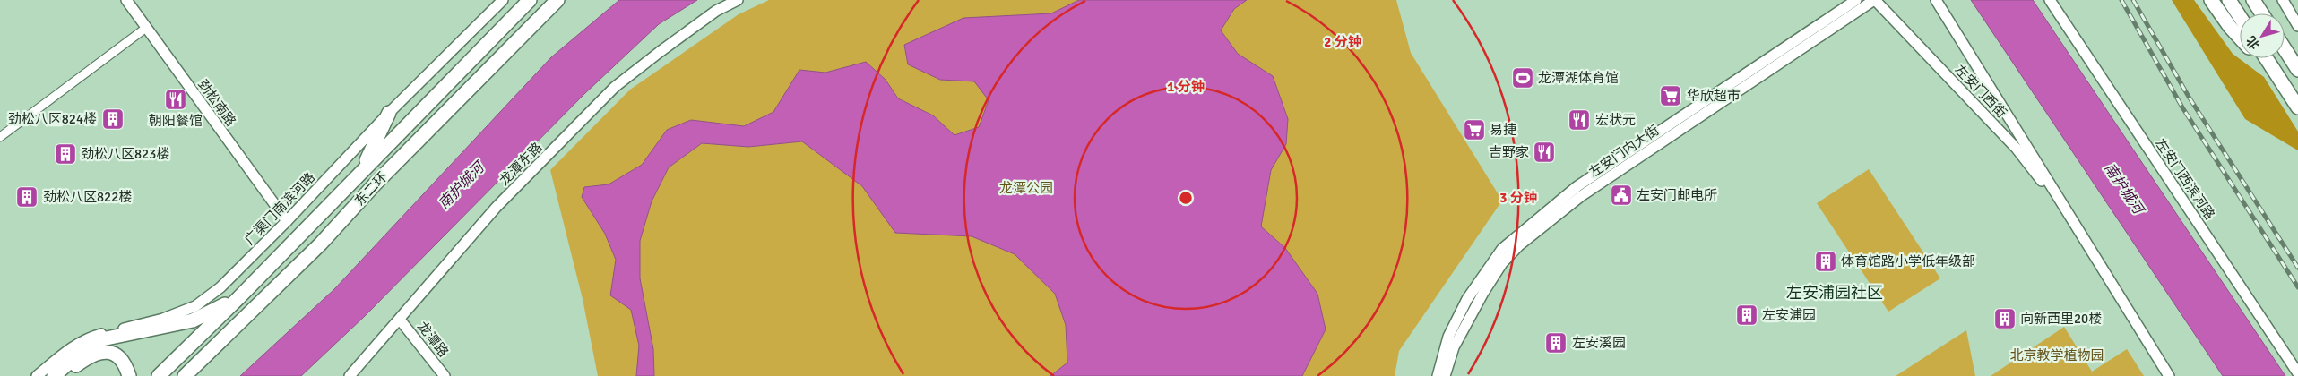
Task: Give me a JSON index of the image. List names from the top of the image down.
{
  "streets": {
    "highway": ["东二环"],
    "street": [
      "左安门西街",
      "劲松南路",
      "左安门内大街",
      "龙潭东路",
      "左安门西滨河路",
      "广渠门南滨河路",
      "龙潭路"
    ]
  },
  "crossings": [
    ["左安门西街", "左安门内大街"],
    ["劲松南路", "广渠门南滨河路"],
    ["龙潭东路", "龙潭路"]
  ],
  "districts": ["左安浦园社区"],
  "water": ["南护城河"],
  "parks": ["龙潭公园", "北京教学植物园"],
  "places": {
    "sports": ["龙潭湖体育馆"],
    "supermarket": ["华欣超市", "易捷"],
    "restaurant": ["朝阳餐馆", "宏状元", "吉野家"],
    "building": [
      "劲松八区824楼",
      "劲松八区823楼",
      "劲松八区822楼",
      "体育馆路小学低年级部",
      "左安浦园",
      "向新西里20楼",
      "左安溪园"
    ],
    "public building": ["左安门邮电所"]
  },
  "north": "bottom left",
  "rings": ["2 分钟", "1 分钟", "3 分钟"]
}
